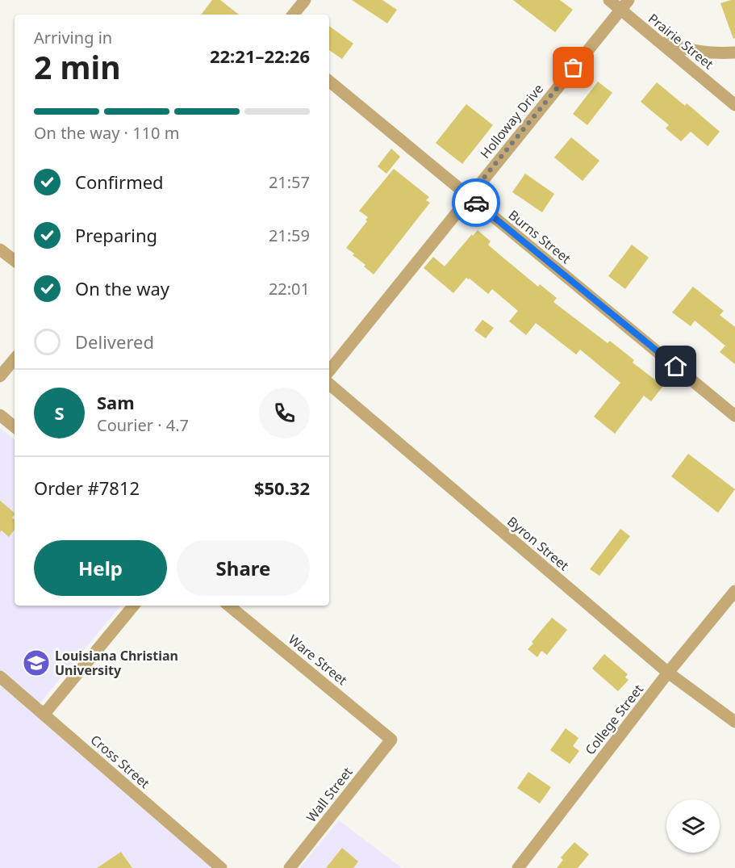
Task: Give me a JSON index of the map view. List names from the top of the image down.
{
  "streets": {
    "street": [
      "Prairie Street",
      "Holloway Drive",
      "Burns Street",
      "Byron Street",
      "Ware Street",
      "College Street",
      "Cross Street",
      "Wall Street"
    ]
  },
  "crossings": [
    ["Prairie Street", "Holloway Drive"],
    ["Holloway Drive", "Burns Street"],
    ["Byron Street", "College Street"],
    ["Ware Street", "Wall Street"]
  ],
  "places": {
    "school or university": ["Louisiana Christian University"]
  },
  "page": {
    "heading": ["2 min", "Arriving in", "22:21–22:26"],
    "panel": [
      "Sam",
      "Courier · 4.7",
      "Order #7812",
      "$50.32"
    ],
    "bar": "On the way · 110 m",
    "list": [
      ["Confirmed", "21:57"],
      ["Preparing", "21:59"],
      ["On the way", "22:01"],
      "Delivered"
    ],
    "round": "S",
    "buttons": ["Help", "Share"]
  }
}
